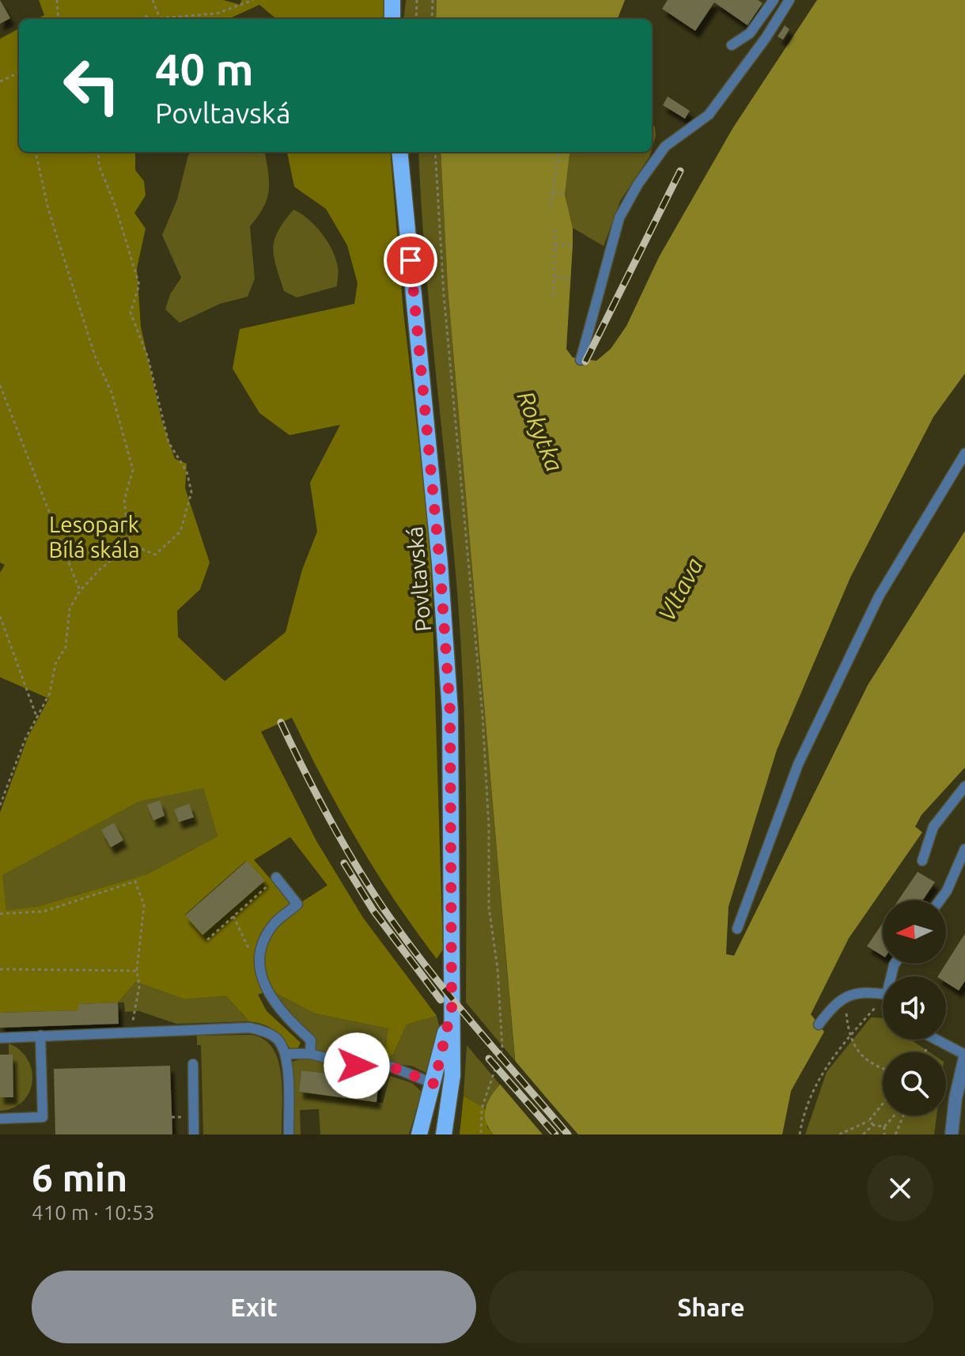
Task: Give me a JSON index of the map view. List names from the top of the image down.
{
  "streets": {
    "main road": ["Povltavská"]
  },
  "water": ["Rokytka", "Vltava"],
  "parks": ["Lesopark Bílá skála"],
  "north": "left",
  "page": {
    "turn": ["40 m", "Povltavská"],
    "heading": ["6 min", "410 m · 10:53"],
    "buttons": ["Exit", "Share"]
  }
}
